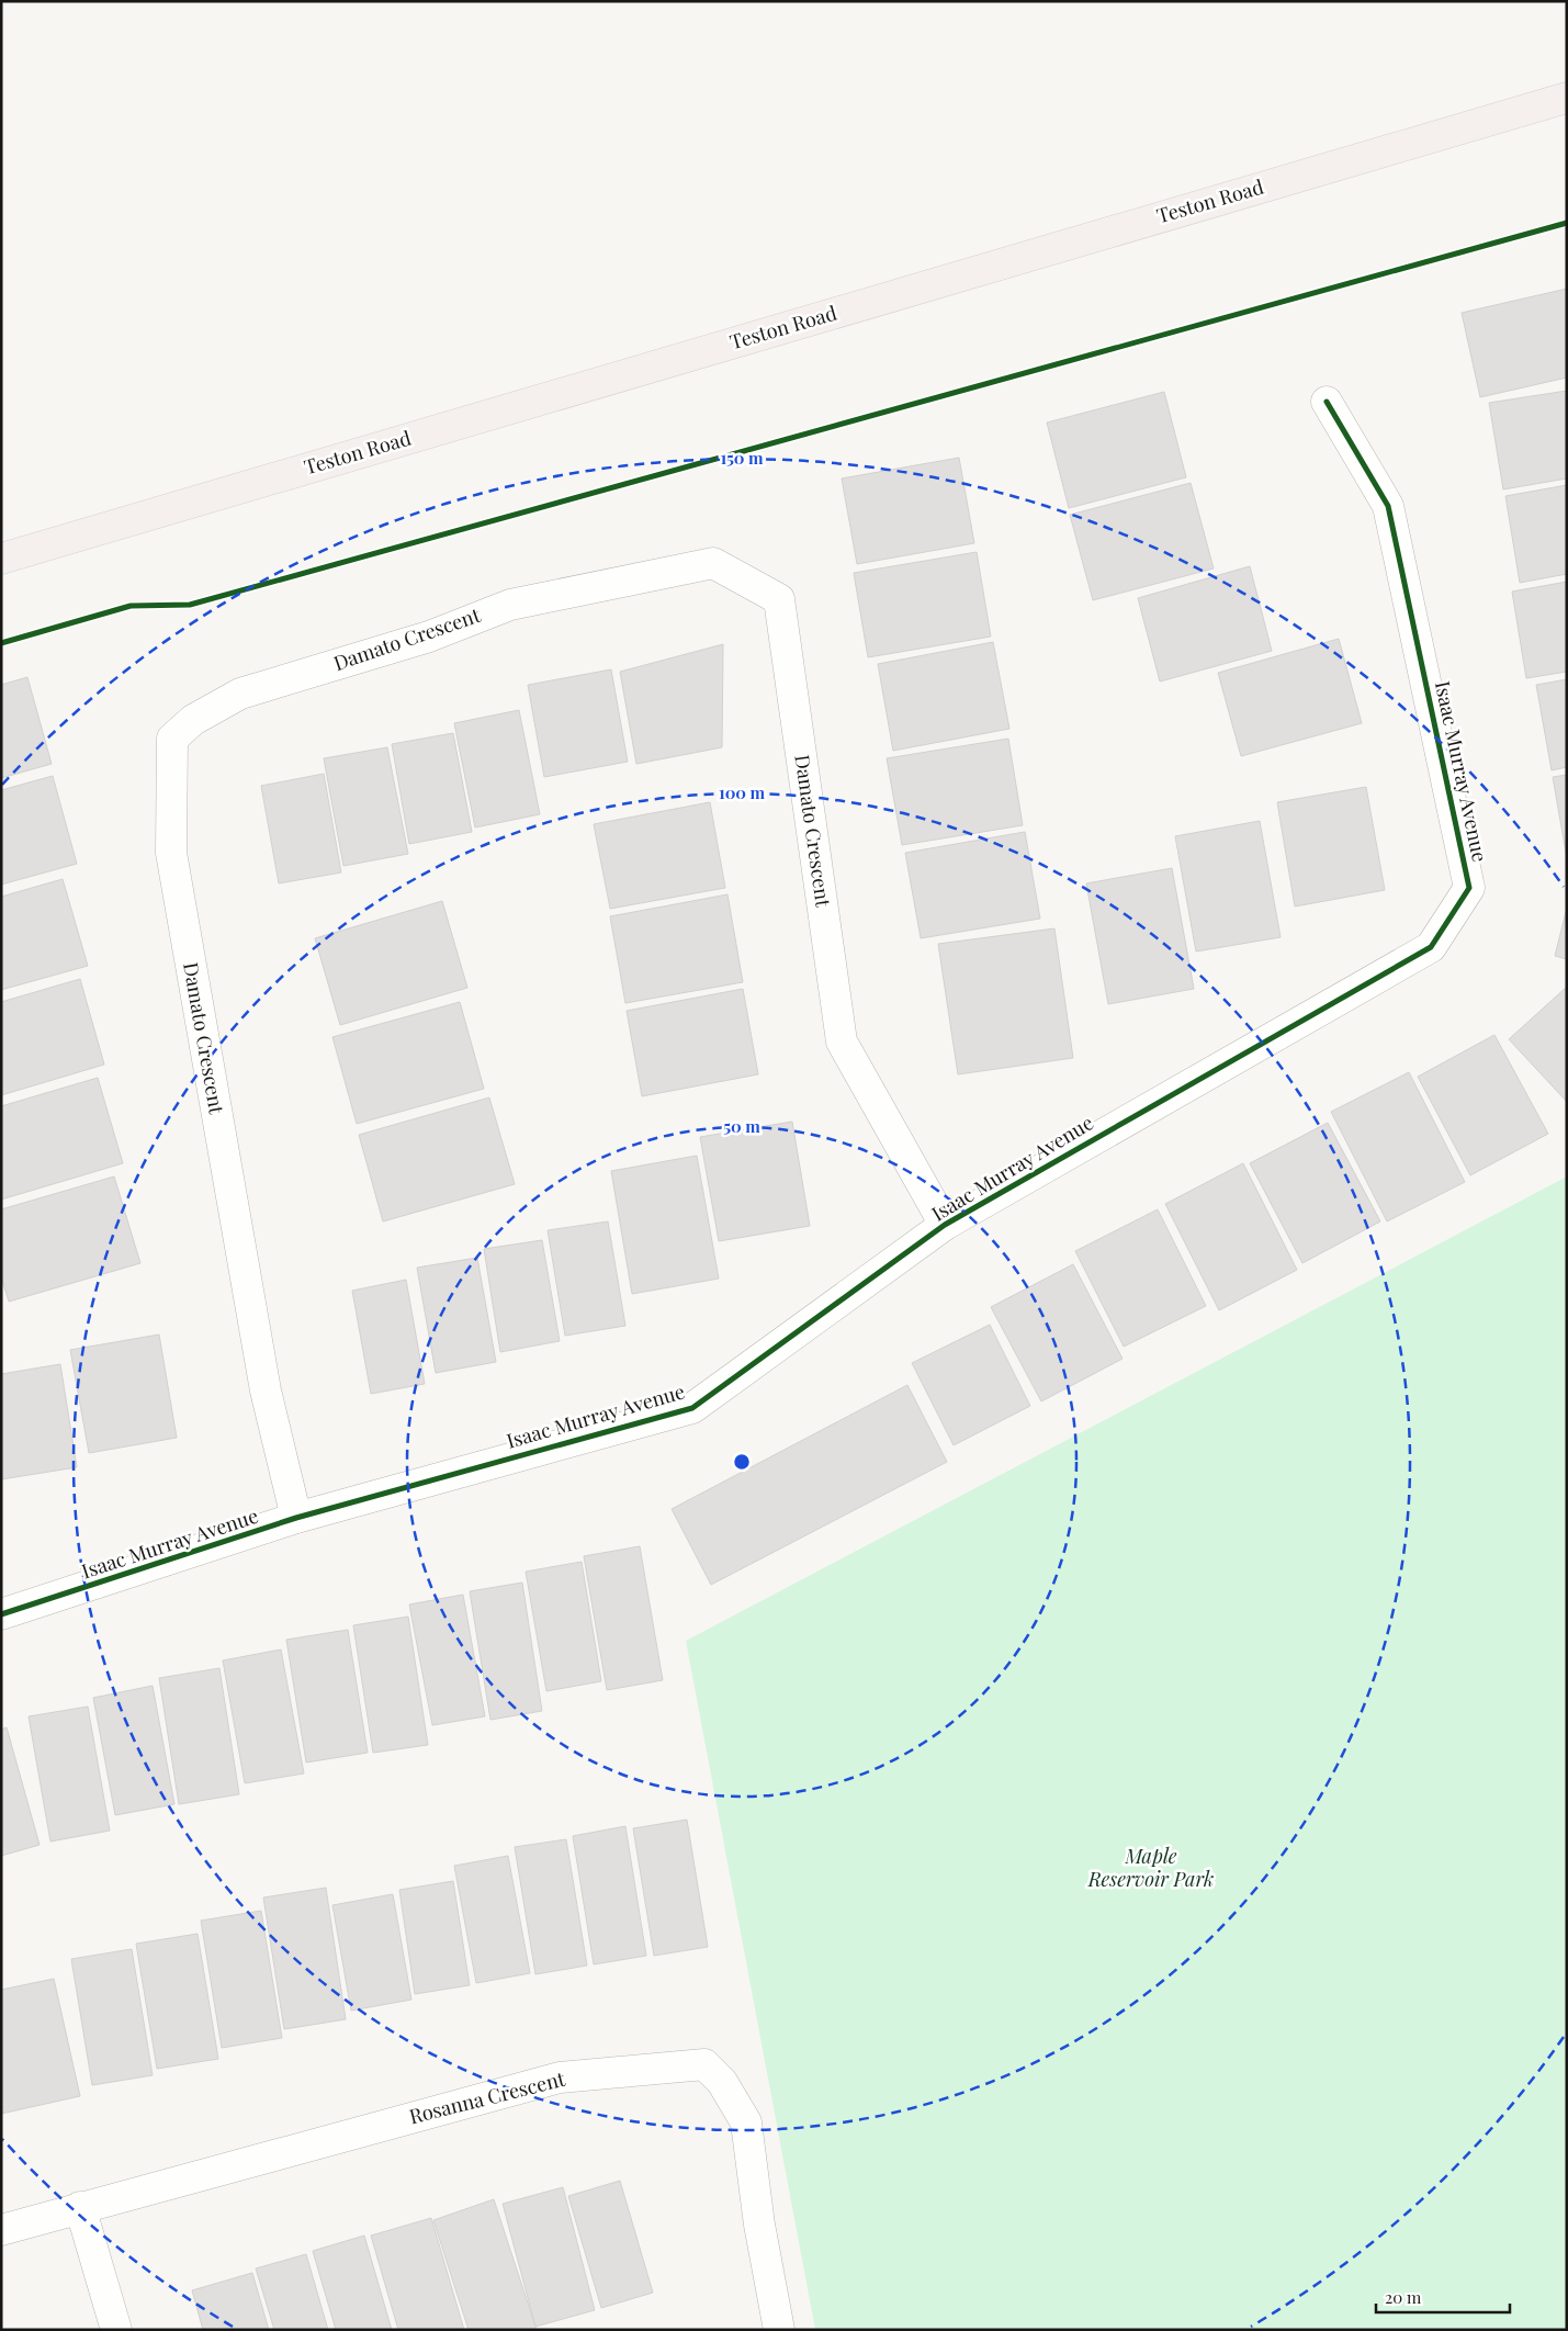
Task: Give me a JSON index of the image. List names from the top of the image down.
{
  "streets": {
    "main road": ["Teston Road"],
    "street": ["Damato Crescent", "Isaac Murray Avenue", "Rosanna Crescent"]
  },
  "crossings": [
    ["Damato Crescent", "Isaac Murray Avenue"]
  ],
  "parks": ["Maple Reservoir Park"],
  "scale_bar": "20 m",
  "rings": ["150 m", "100 m", "50 m"]
}
